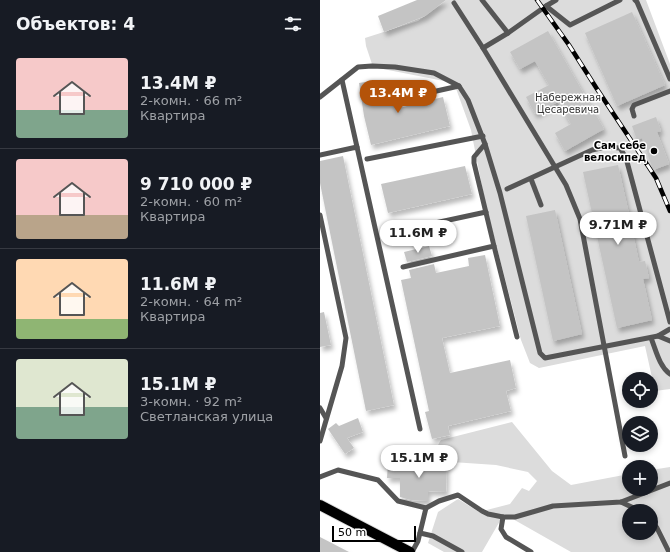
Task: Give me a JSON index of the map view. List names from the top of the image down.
{
  "parks": ["Набережная Цесаревича"],
  "places": ["Сам себе велосипед"],
  "scale_bar": "50 m",
  "page": {
    "heading": "Объектов: 4",
    "list": [
      {
        "name": "13.4M ₽",
        "note": "2-комн. · 66 m² · Квартира"
      },
      {
        "name": "9 710 000 ₽",
        "note": "2-комн. · 60 m² · Квартира"
      },
      {
        "name": "11.6M ₽",
        "note": "2-комн. · 64 m² · Квартира"
      },
      {
        "name": "15.1M ₽",
        "note": "3-комн. · 92 m² · Светланская улица"
      }
    ],
    "price": [
      "13.4M ₽",
      "9.71M ₽",
      "11.6M ₽",
      "15.1M ₽"
    ],
    "map_buttons": ["+", "−"],
    "scale": "50 m"
  }
}
